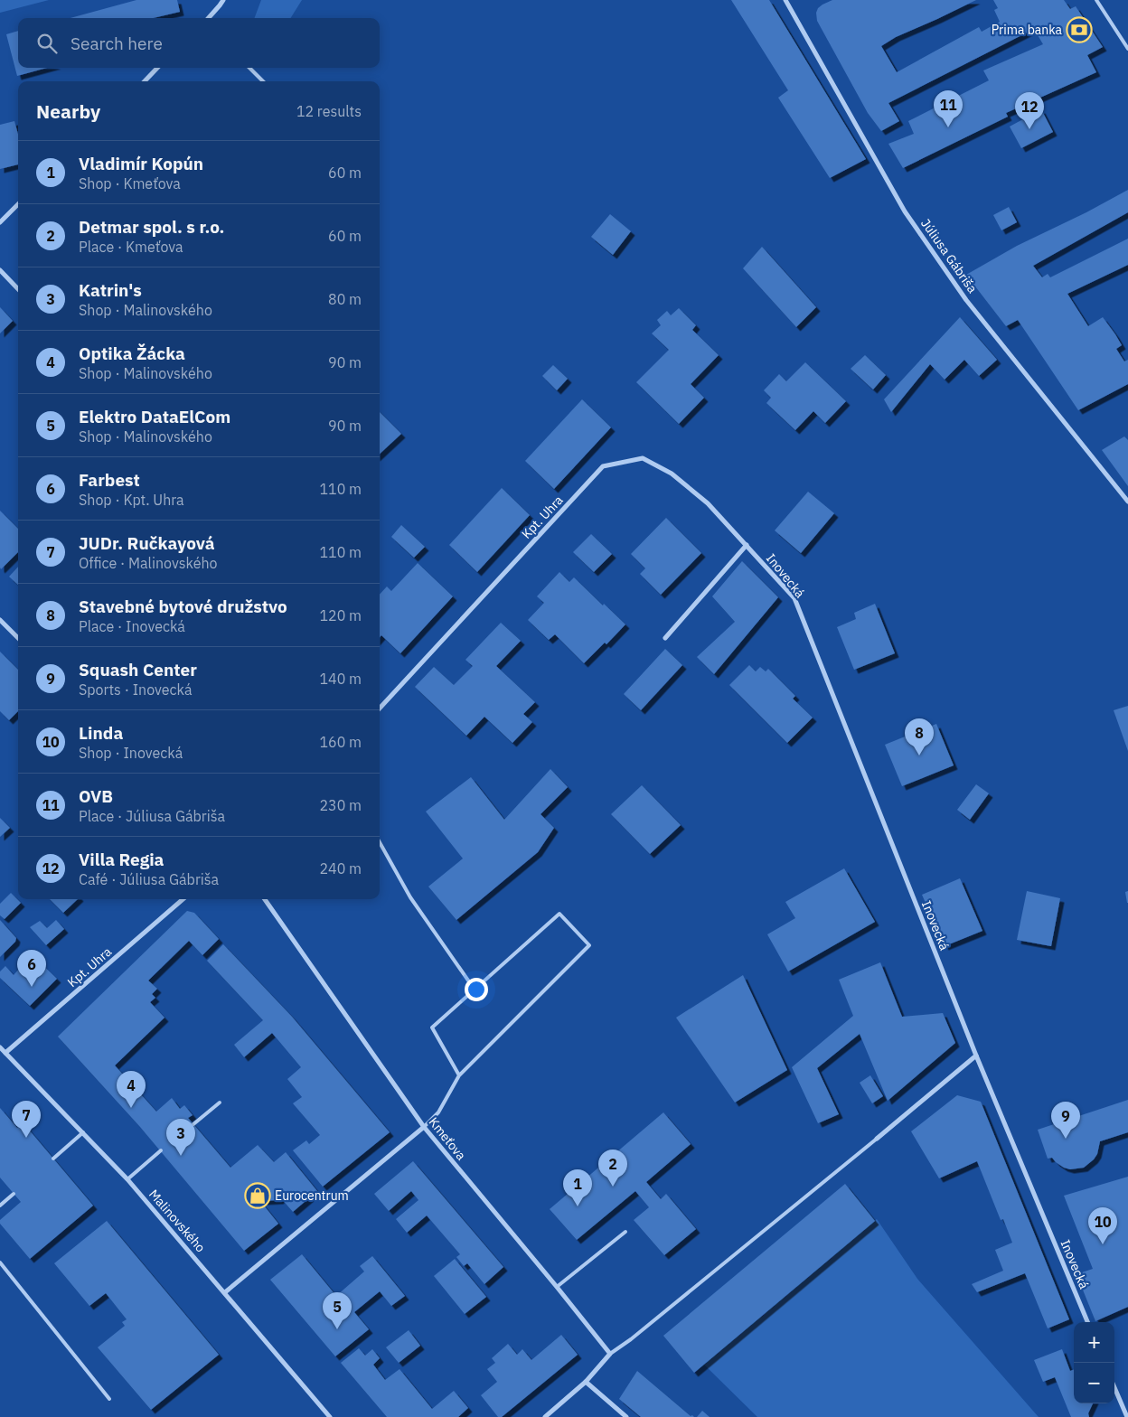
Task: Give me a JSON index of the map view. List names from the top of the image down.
{
  "streets": {
    "street": [
      "Júliusa Gábriša",
      "Kpt. Uhra",
      "Inovecká",
      "Kmeťova",
      "Malinovského"
    ]
  },
  "crossings": [
    ["Kpt. Uhra", "Inovecká"],
    ["Kpt. Uhra", "Malinovského"]
  ],
  "places": {
    "bank": ["Prima banka"],
    "shop": ["Eurocentrum"]
  },
  "page": {
    "search": "Search here",
    "heading": ["Nearby", "12 results"],
    "pins": [
      "11",
      "12",
      "8",
      "6",
      "4",
      "7",
      "9",
      "3",
      "2",
      "1",
      "10",
      "5"
    ],
    "list": [
      {
        "mark": "1",
        "name": "Vladimír Kopún",
        "note": "Shop · Kmeťova",
        "value": "60 m"
      },
      {
        "mark": "2",
        "name": "Detmar spol. s r.o.",
        "note": "Place · Kmeťova",
        "value": "60 m"
      },
      {
        "mark": "3",
        "name": "Katrin's",
        "note": "Shop · Malinovského",
        "value": "80 m"
      },
      {
        "mark": "4",
        "name": "Optika Žácka",
        "note": "Shop · Malinovského",
        "value": "90 m"
      },
      {
        "mark": "5",
        "name": "Elektro DataElCom",
        "note": "Shop · Malinovského",
        "value": "90 m"
      },
      {
        "mark": "6",
        "name": "Farbest",
        "note": "Shop · Kpt. Uhra",
        "value": "110 m"
      },
      {
        "mark": "7",
        "name": "JUDr. Ručkayová",
        "note": "Office · Malinovského",
        "value": "110 m"
      },
      {
        "mark": "8",
        "name": "Stavebné bytové družstvo",
        "note": "Place · Inovecká",
        "value": "120 m"
      },
      {
        "mark": "9",
        "name": "Squash Center",
        "note": "Sports · Inovecká",
        "value": "140 m"
      },
      {
        "mark": "10",
        "name": "Linda",
        "note": "Shop · Inovecká",
        "value": "160 m"
      },
      {
        "mark": "11",
        "name": "OVB",
        "note": "Place · Júliusa Gábriša",
        "value": "230 m"
      },
      {
        "mark": "12",
        "name": "Villa Regia",
        "note": "Café · Júliusa Gábriša",
        "value": "240 m"
      }
    ],
    "map_buttons": ["+", "−"]
  }
}
